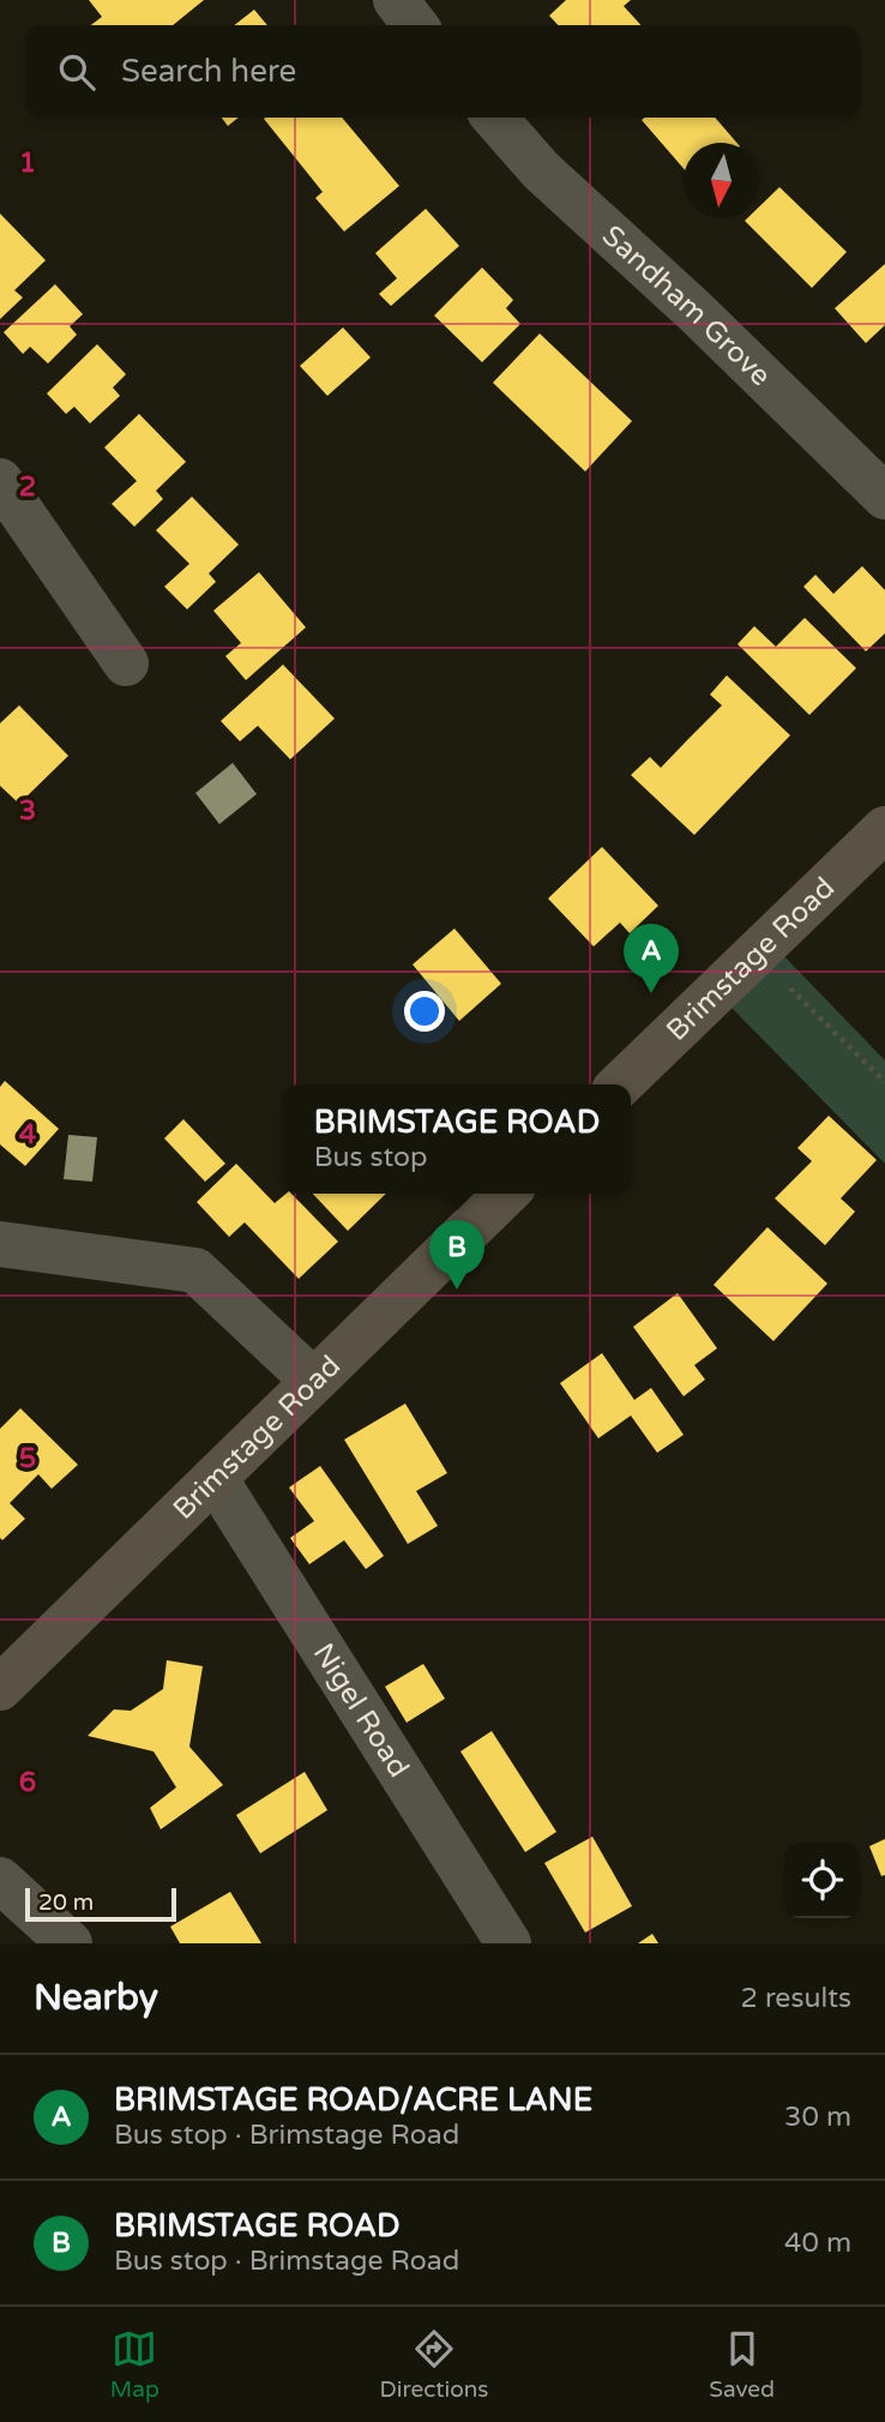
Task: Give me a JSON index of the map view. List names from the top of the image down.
{
  "streets": {
    "main road": ["Brimstage Road"],
    "street": ["Sandham Grove", "Nigel Road"]
  },
  "crossings": [
    ["Brimstage Road", "Nigel Road"]
  ],
  "scale_bar": "20 m",
  "north": "bottom",
  "page": {
    "search": "Search here",
    "pins": ["A", "B"],
    "popup": ["BRIMSTAGE ROAD", "Bus stop"],
    "scale": "20 m",
    "heading": ["Nearby", "2 results"],
    "list": [
      {
        "mark": "A",
        "name": "BRIMSTAGE ROAD/ACRE LANE",
        "note": "Bus stop · Brimstage Road",
        "value": "30 m"
      },
      {
        "mark": "B",
        "name": "BRIMSTAGE ROAD",
        "note": "Bus stop · Brimstage Road",
        "value": "40 m"
      }
    ],
    "nav": ["Map", "Directions", "Saved"]
  },
  "grid": {
    "rows": [
      "1",
      "2",
      "3",
      "4",
      "5",
      "6"
    ]
  }
}
